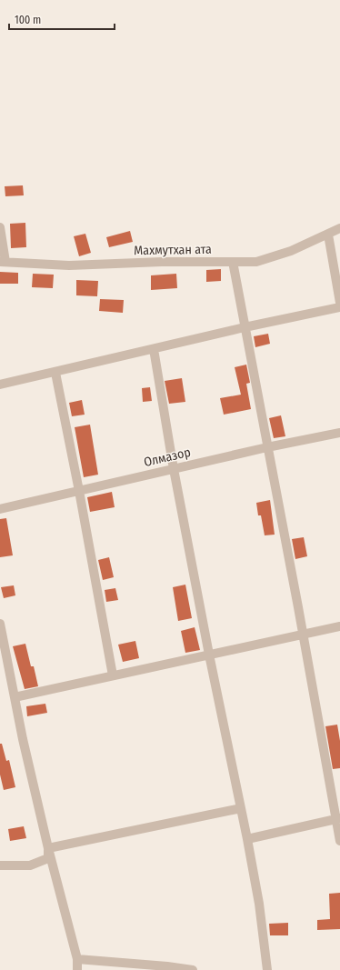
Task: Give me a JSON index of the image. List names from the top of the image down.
{
  "streets": {
    "street": ["Махмутхан ата", "Олмазор"]
  },
  "scale_bar": "100 m"
}
